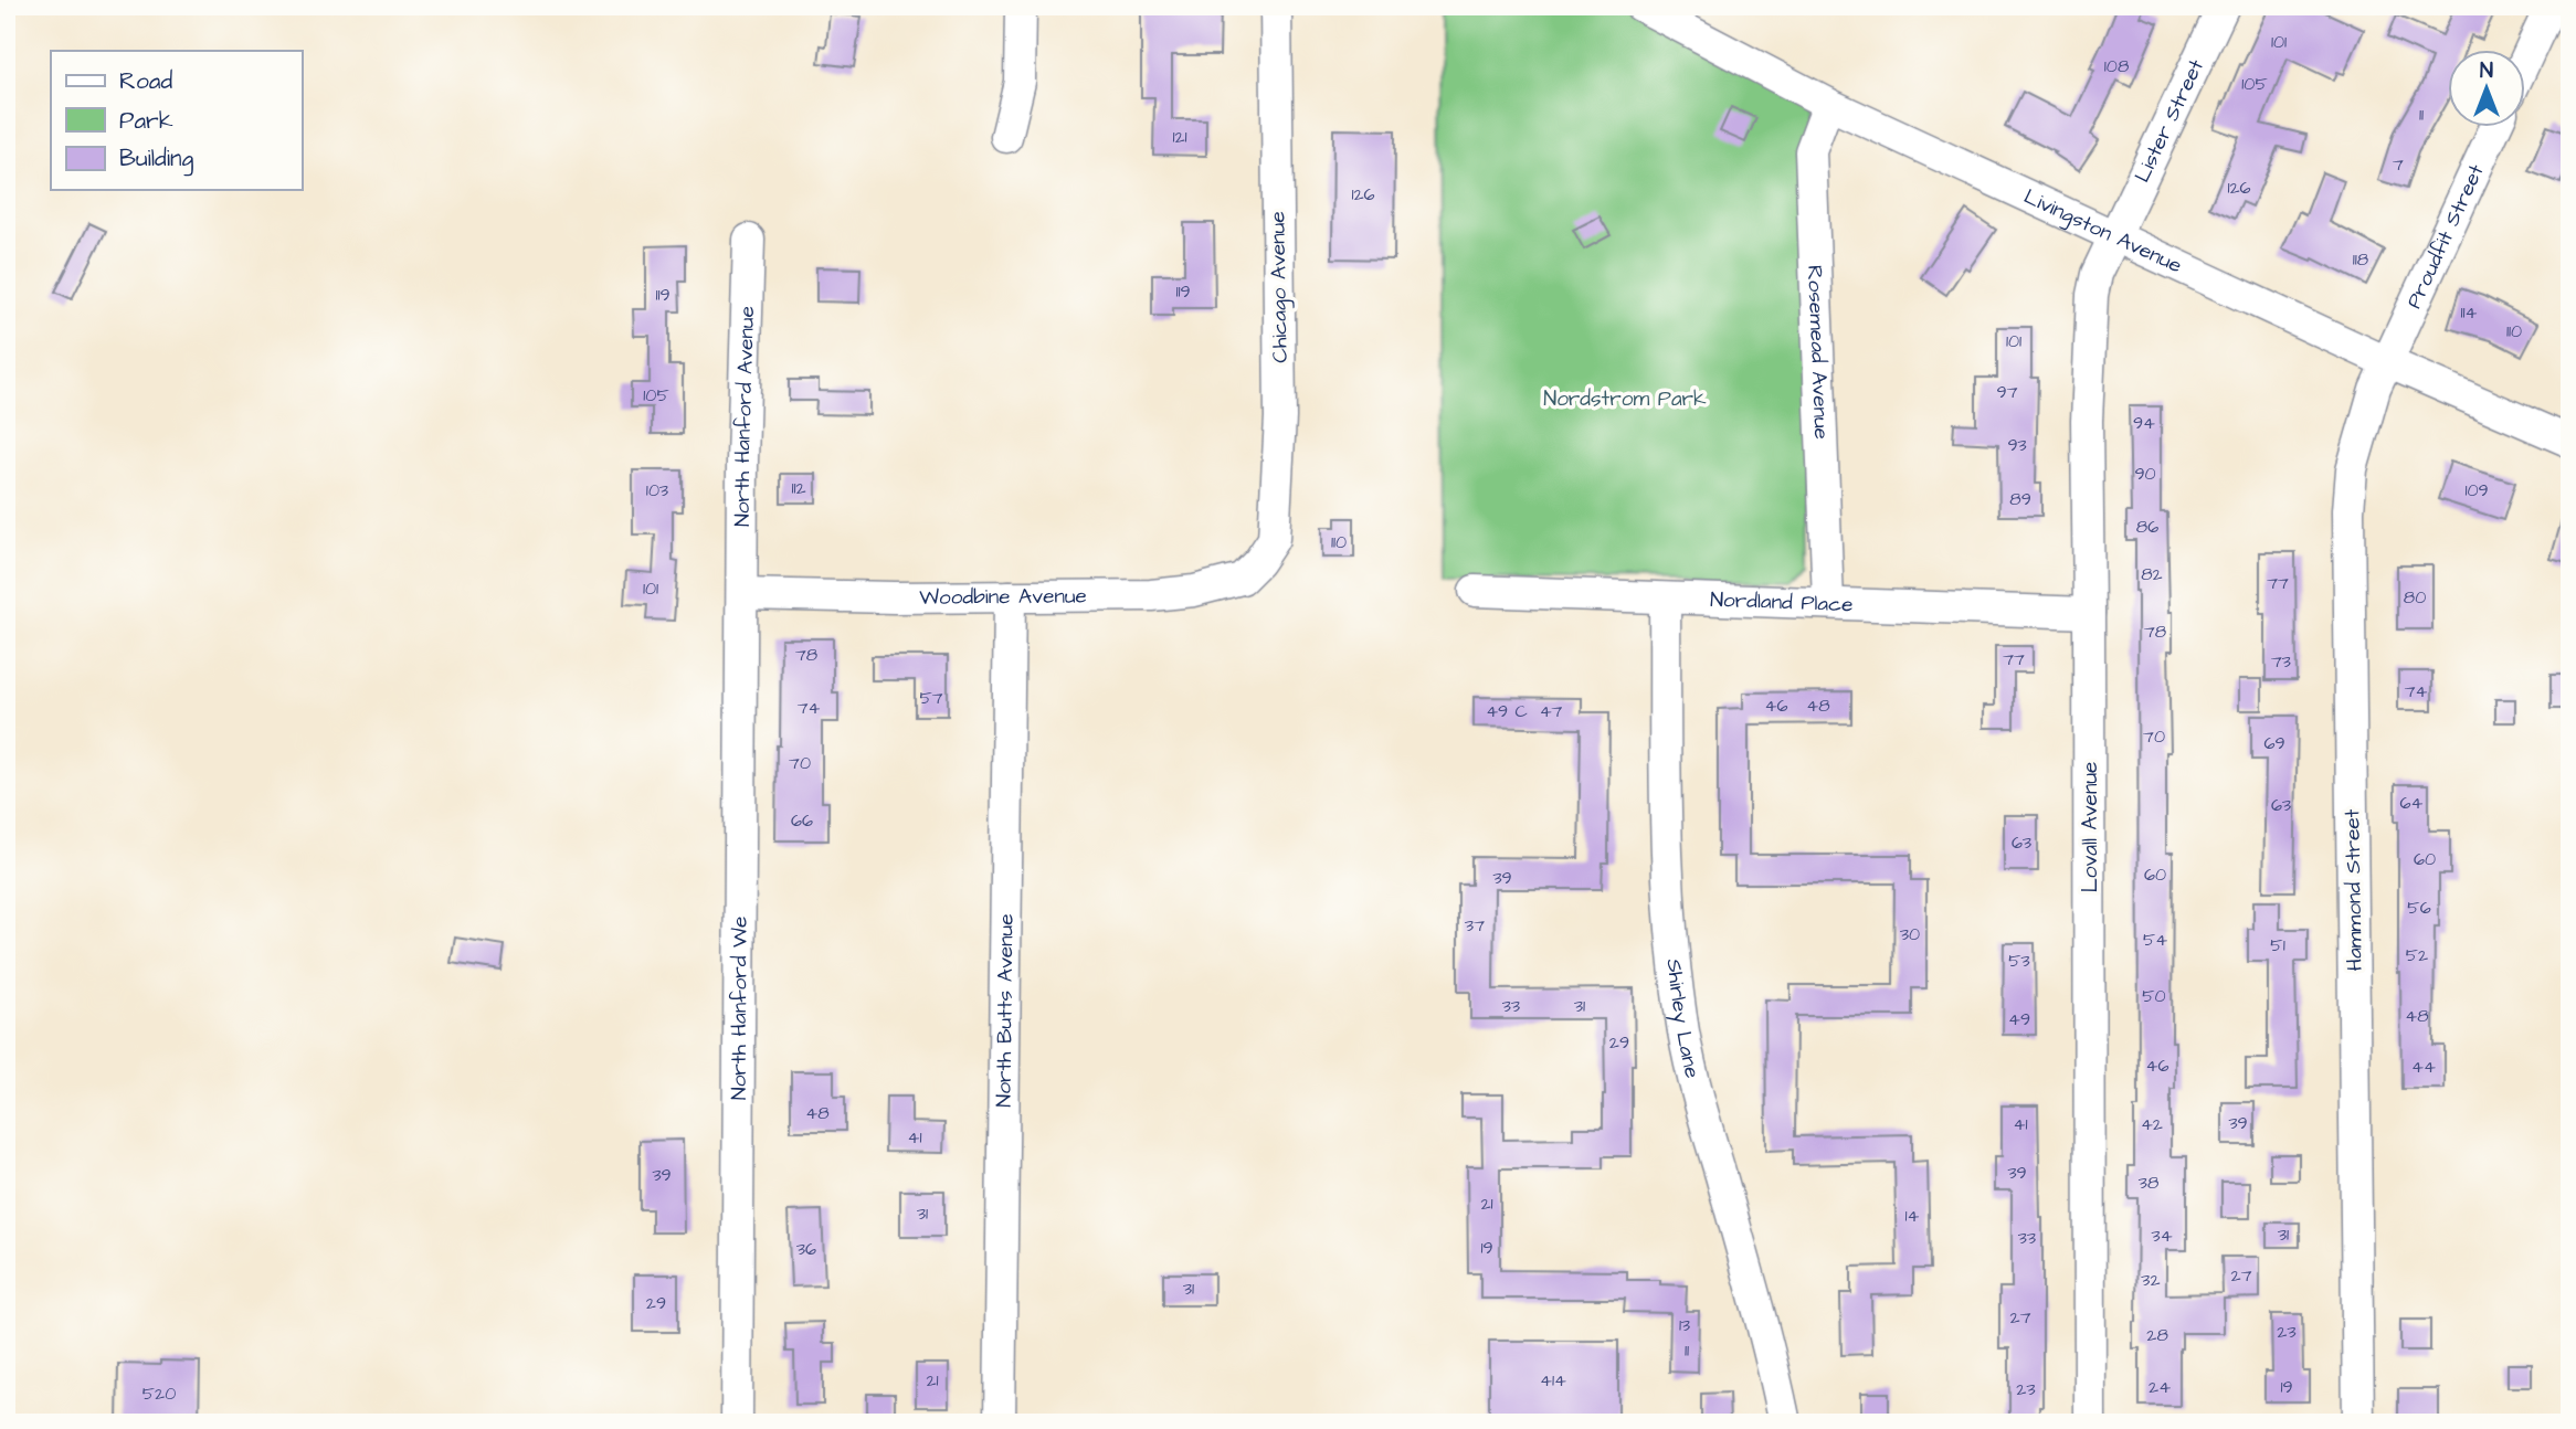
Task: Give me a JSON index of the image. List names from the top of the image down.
{
  "streets": {
    "street": [
      "Lister Street",
      "Livingston Avenue",
      "Proudfit Street",
      "Chicago Avenue",
      "Rosemead Avenue",
      "North Hanford Avenue",
      "Woodbine Avenue",
      "Nordland Place",
      "Lovall Avenue",
      "Hammond Street",
      "North Hanford We",
      "North Butts Avenue",
      "Shirley Lane"
    ]
  },
  "crossings": [
    ["Lister Street", "Livingston Avenue"],
    ["Lister Street", "Lovall Avenue"],
    ["Livingston Avenue", "Proudfit Street"],
    ["Livingston Avenue", "Rosemead Avenue"],
    ["Livingston Avenue", "Lovall Avenue"],
    ["Livingston Avenue", "Hammond Street"],
    ["Proudfit Street", "Hammond Street"],
    ["Chicago Avenue", "Woodbine Avenue"],
    ["Rosemead Avenue", "Nordland Place"],
    ["North Hanford Avenue", "Woodbine Avenue"],
    ["North Hanford Avenue", "North Hanford We"],
    ["Woodbine Avenue", "North Hanford We"],
    ["Woodbine Avenue", "North Butts Avenue"],
    ["Nordland Place", "Lovall Avenue"],
    ["Nordland Place", "Shirley Lane"]
  ],
  "parks": ["Nordstrom Park"],
  "house_numbers": [
    "101",
    "108",
    "105",
    "11",
    "121",
    "7",
    "126",
    "126",
    "118",
    "119",
    "119",
    "114",
    "110",
    "101",
    "97",
    "105",
    "94",
    "93",
    "90",
    "112",
    "103",
    "109",
    "89",
    "86",
    "110",
    "82",
    "77",
    "101",
    "80",
    "78",
    "78",
    "77",
    "73",
    "74",
    "57",
    "46",
    "48",
    "74",
    "49 C",
    "47",
    "70",
    "69",
    "70",
    "64",
    "63",
    "66",
    "63",
    "60",
    "60",
    "39",
    "56",
    "37",
    "30",
    "54",
    "51",
    "52",
    "53",
    "50",
    "33",
    "31",
    "48",
    "49",
    "29",
    "46",
    "44",
    "48",
    "39",
    "41",
    "42",
    "41",
    "39",
    "39",
    "38",
    "21",
    "31",
    "14",
    "31",
    "34",
    "33",
    "19",
    "36",
    "27",
    "32",
    "31",
    "29",
    "27",
    "13",
    "23",
    "28",
    "11",
    "21",
    "414",
    "24",
    "19",
    "23",
    "520"
  ],
  "legend": ["Road", "Park", "Building"],
  "north": "top"
}
